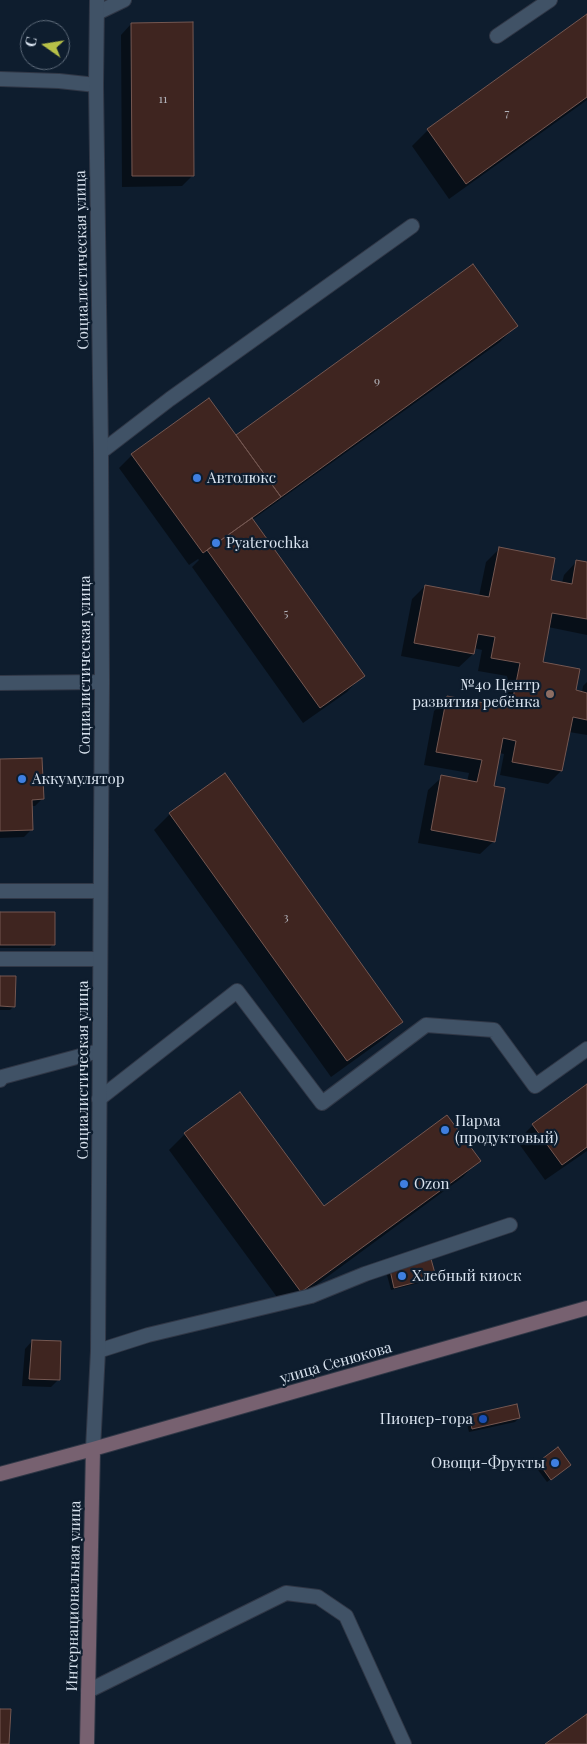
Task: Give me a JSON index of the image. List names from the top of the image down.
{
  "streets": {
    "main road": ["улица Сенюкова", "Интернациональная улица"],
    "street": ["Социалистическая улица"]
  },
  "crossings": [
    ["Социалистическая улица", "улица Сенюкова"],
    ["Социалистическая улица", "Интернациональная улица"],
    ["улица Сенюкова", "Интернациональная улица"]
  ],
  "places": [
    "Автолюкс",
    "Pyaterochka",
    "№40 Центр развития ребёнка",
    "Аккумулятор",
    "Парма (продуктовый)",
    "Ozon",
    "Хлебный киоск",
    "Пионер-гора",
    "Овощи-Фрукты"
  ],
  "house_numbers": [
    "11",
    "7",
    "9",
    "5",
    "3"
  ],
  "north": "left"
}
